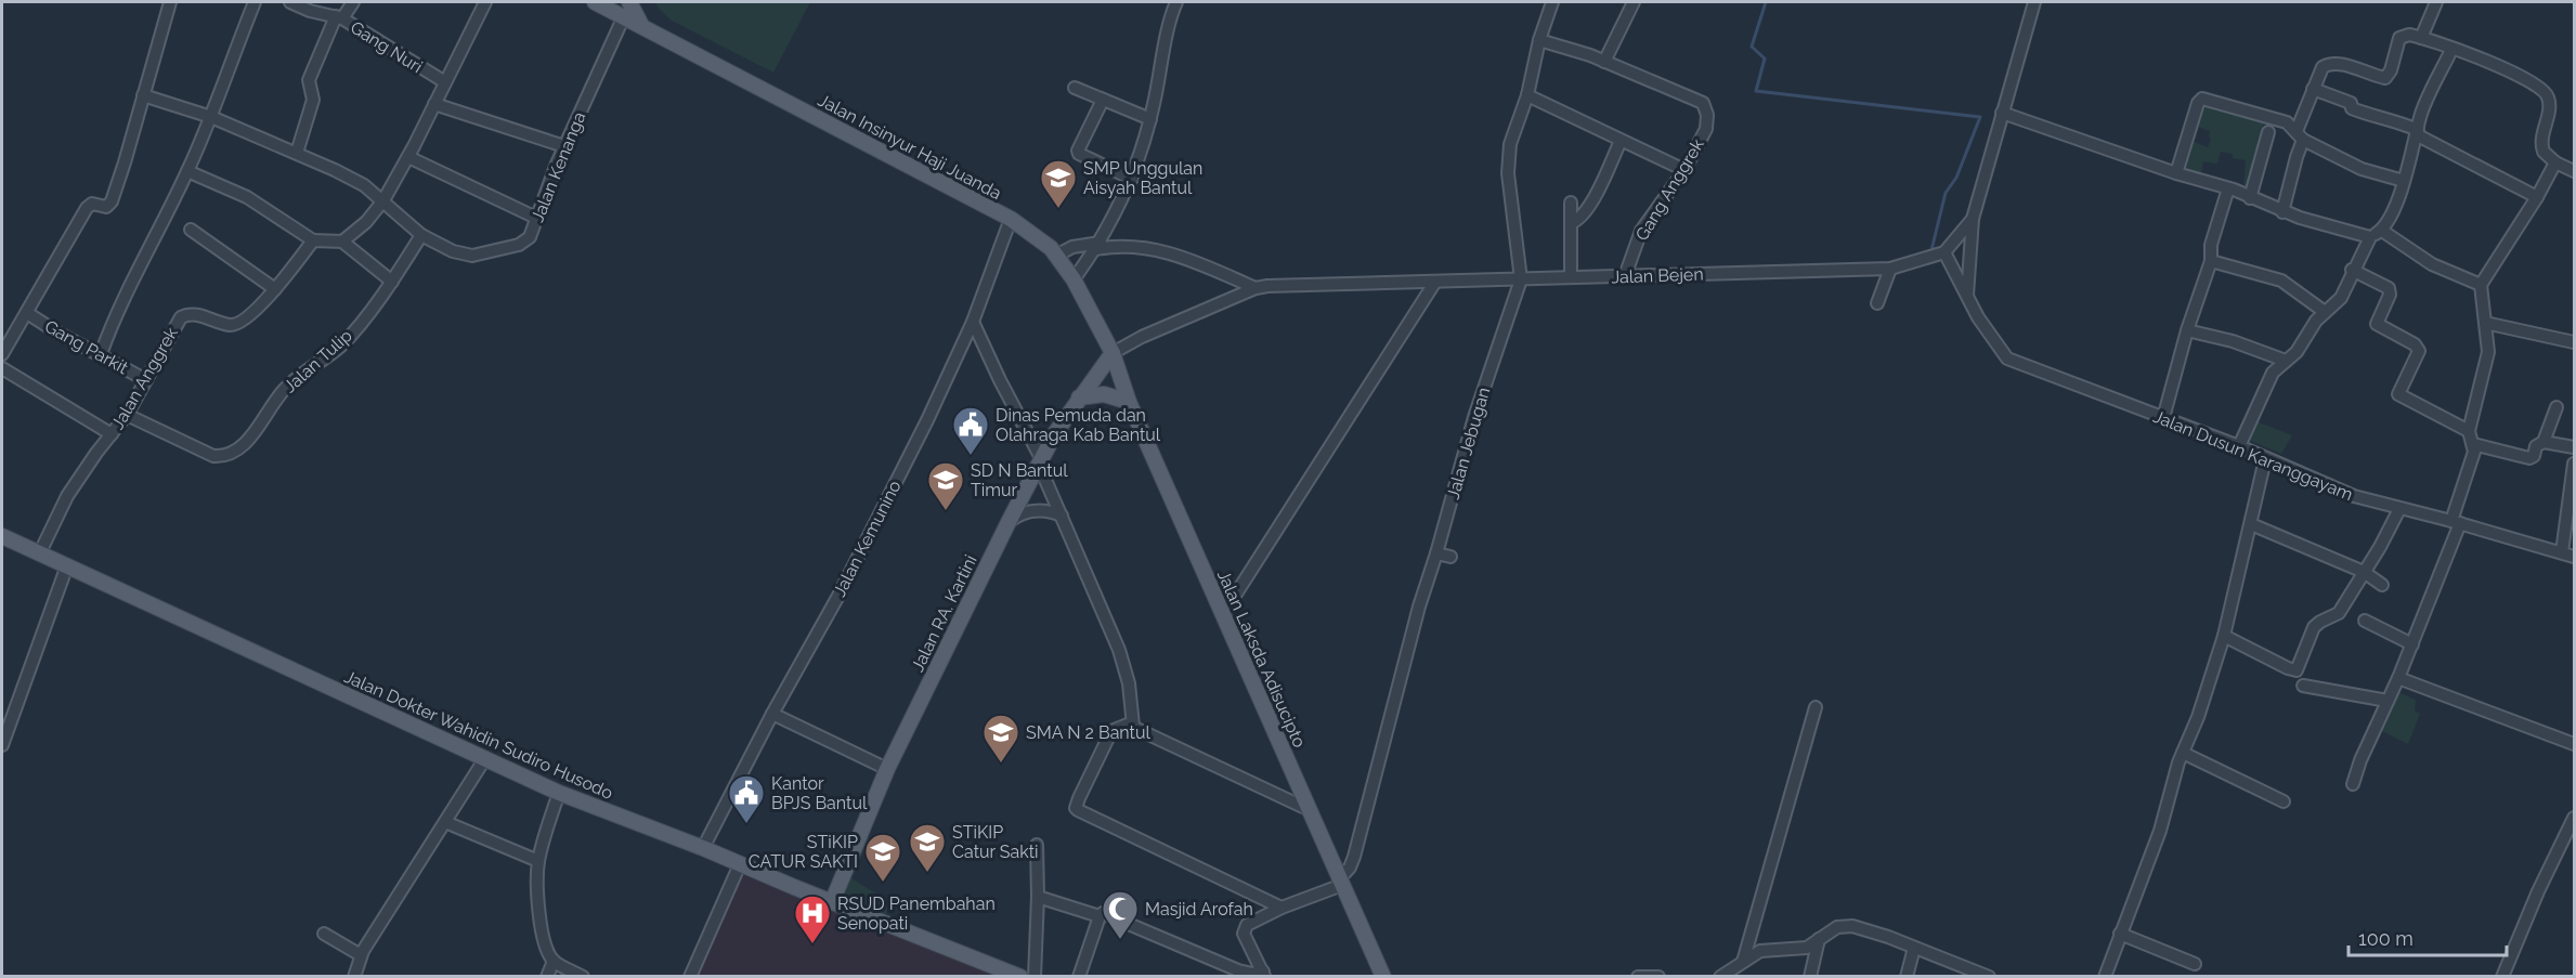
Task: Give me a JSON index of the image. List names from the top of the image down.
{
  "streets": {
    "main road": [
      "Jalan Insinyur Haji Juanda",
      "Jalan RA. Kartini",
      "Jalan Laksda Adisucipto",
      "Jalan Dokter Wahidin Sudiro Husodo"
    ],
    "street": [
      "Gang Nuri",
      "Jalan Kenanga",
      "Gang Anggrek",
      "Jalan Bejen",
      "Gang Parkit",
      "Jalan Tulip",
      "Jalan Anggrek",
      "Jalan Jebugan",
      "Jalan Dusun Karanggayam",
      "Jalan Kemunino"
    ]
  },
  "crossings": [
    ["Jalan Insinyur Haji Juanda", "Jalan Kenanga"],
    ["Jalan Insinyur Haji Juanda", "Jalan Bejen"],
    ["Jalan Insinyur Haji Juanda", "Jalan Kemunino"],
    ["Jalan Insinyur Haji Juanda", "Jalan RA. Kartini"],
    ["Jalan Insinyur Haji Juanda", "Jalan Laksda Adisucipto"],
    ["Jalan Kenanga", "Jalan Tulip"],
    ["Gang Anggrek", "Jalan Bejen"],
    ["Jalan Bejen", "Jalan Jebugan"],
    ["Jalan Bejen", "Jalan Dusun Karanggayam"],
    ["Jalan Bejen", "Jalan RA. Kartini"],
    ["Jalan Bejen", "Jalan Laksda Adisucipto"],
    ["Gang Parkit", "Jalan Anggrek"],
    ["Jalan Tulip", "Jalan Anggrek"],
    ["Jalan Anggrek", "Jalan Dokter Wahidin Sudiro Husodo"],
    ["Jalan Jebugan", "Jalan Laksda Adisucipto"],
    ["Jalan Kemunino", "Jalan Dokter Wahidin Sudiro Husodo"],
    ["Jalan RA. Kartini", "Jalan Laksda Adisucipto"],
    ["Jalan RA. Kartini", "Jalan Dokter Wahidin Sudiro Husodo"]
  ],
  "places": {
    "school or university": [
      "SMP Unggulan Aisyah Bantul",
      "SD N Bantul Timur",
      "SMA N 2 Bantul",
      "STiKIP Catur Sakti",
      "STiKIP CATUR SAKTI"
    ],
    "public building": ["Dinas Pemuda dan Olahraga Kab Bantul", "Kantor BPJS Bantul"],
    "mosque": ["Masjid Arofah"],
    "hospital": ["RSUD Panembahan Senopati"]
  },
  "scale_bar": "100 m"
}
